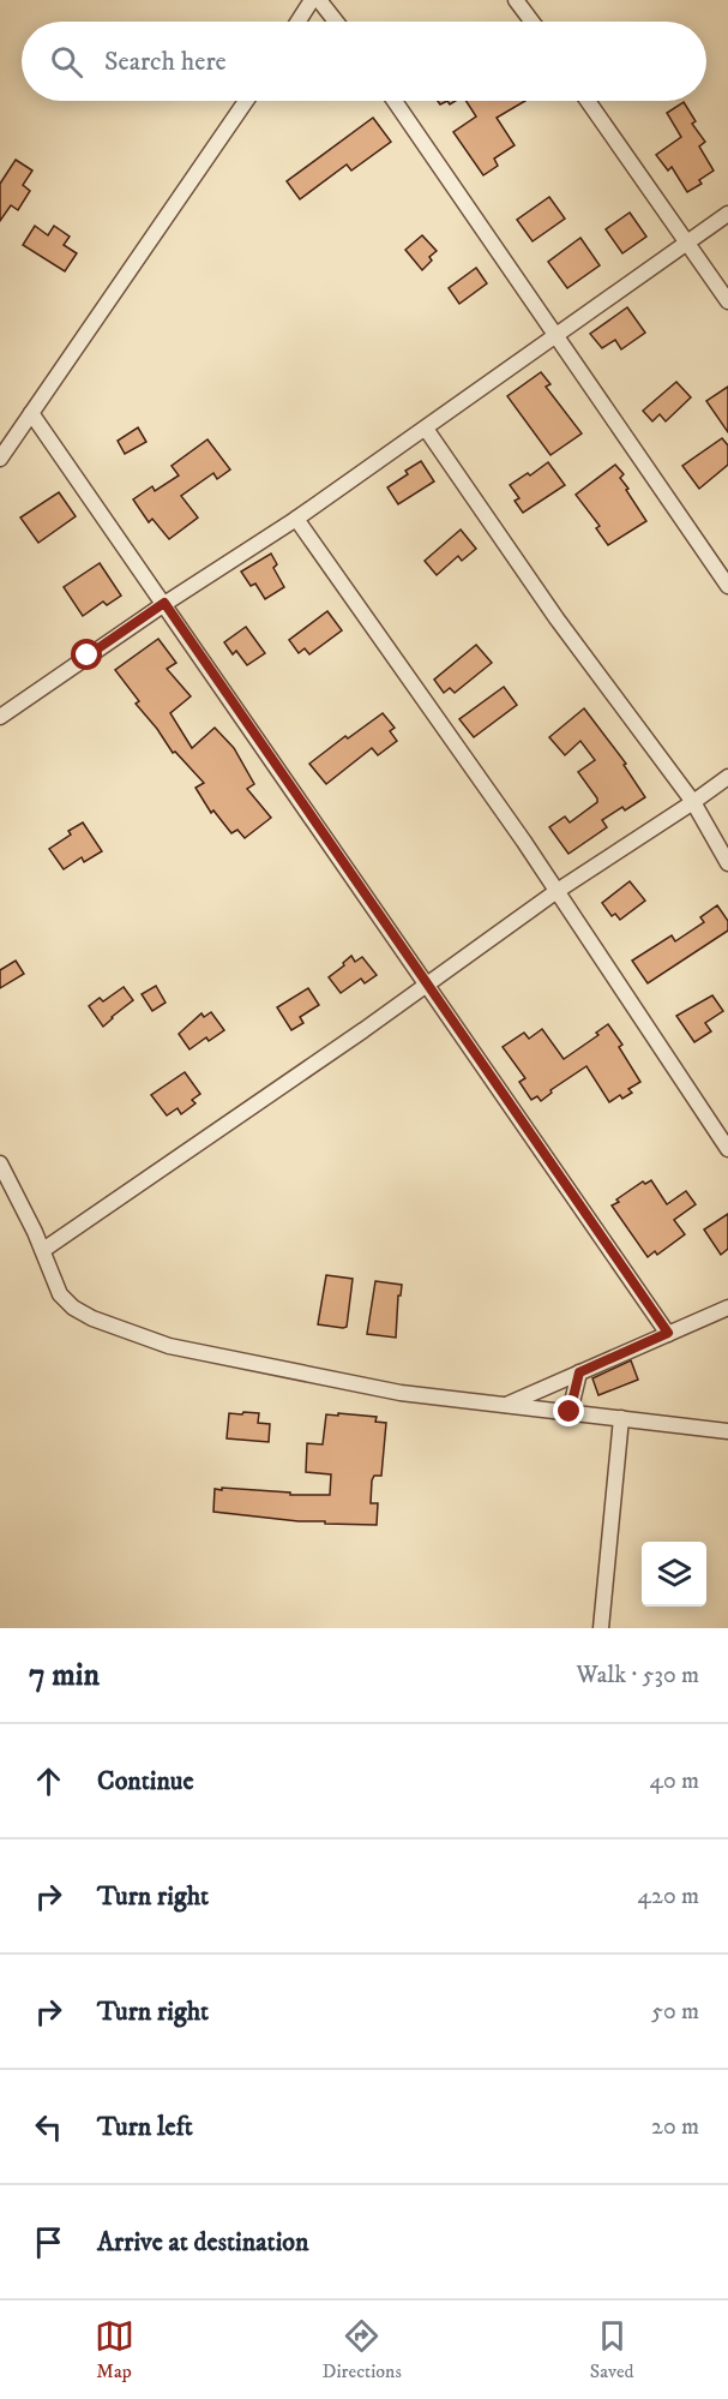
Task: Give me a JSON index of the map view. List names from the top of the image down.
{
  "page": {
    "search": "Search here",
    "heading": ["7 min", "Walk · 530 m"],
    "list": [
      ["Continue", "40 m"],
      ["Turn right", "420 m"],
      ["Turn right", "50 m"],
      ["Turn left", "20 m"],
      "Arrive at destination"
    ],
    "nav": ["Map", "Directions", "Saved"]
  }
}
